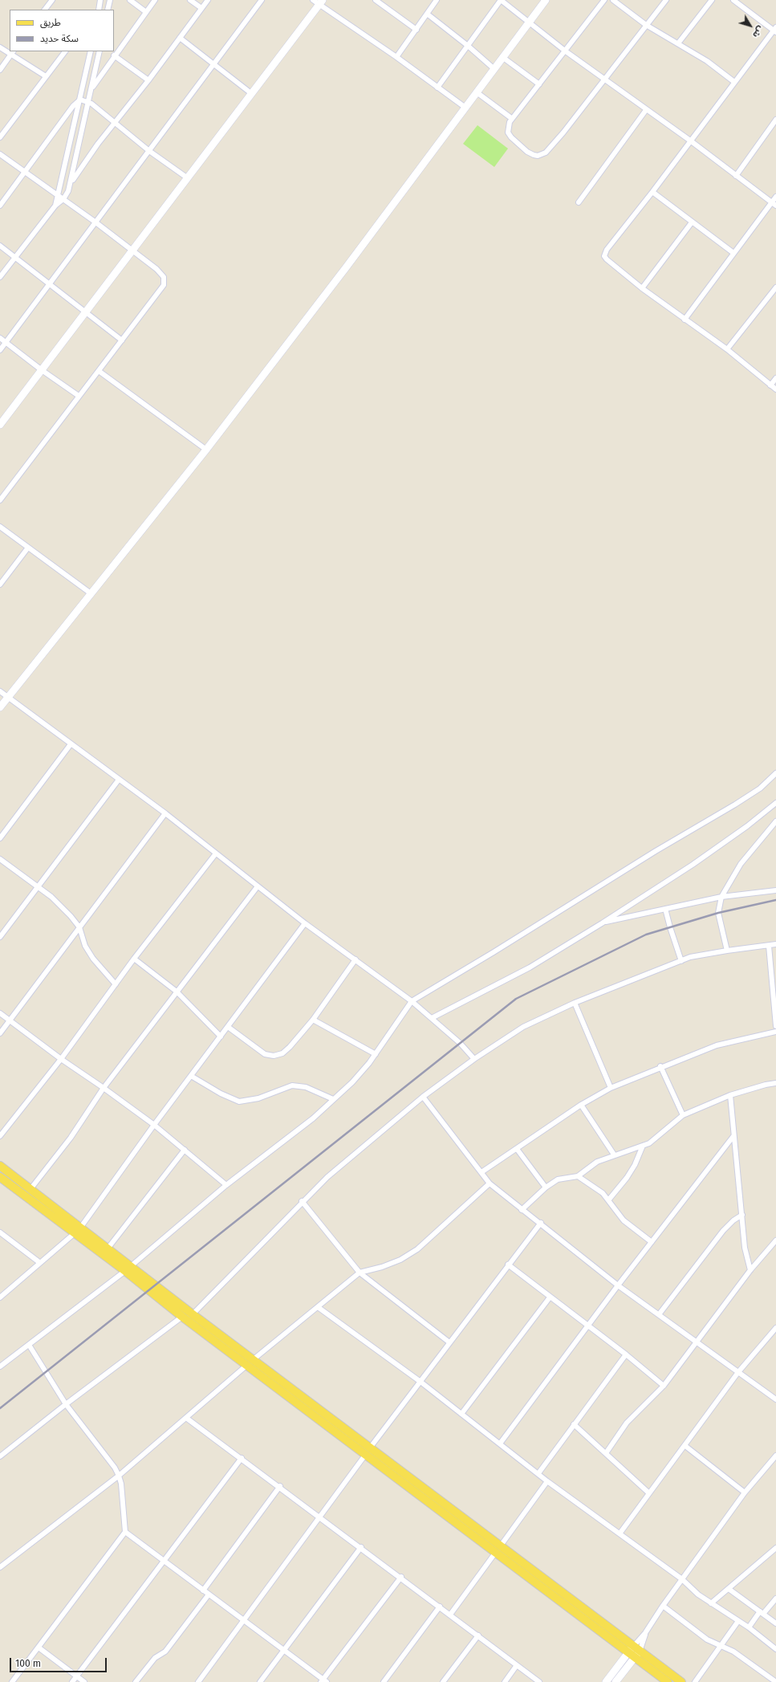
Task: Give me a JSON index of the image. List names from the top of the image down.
{
  "legend": ["طريق", "سكة حديد"],
  "scale_bar": "100 m",
  "north": "bottom right"
}
